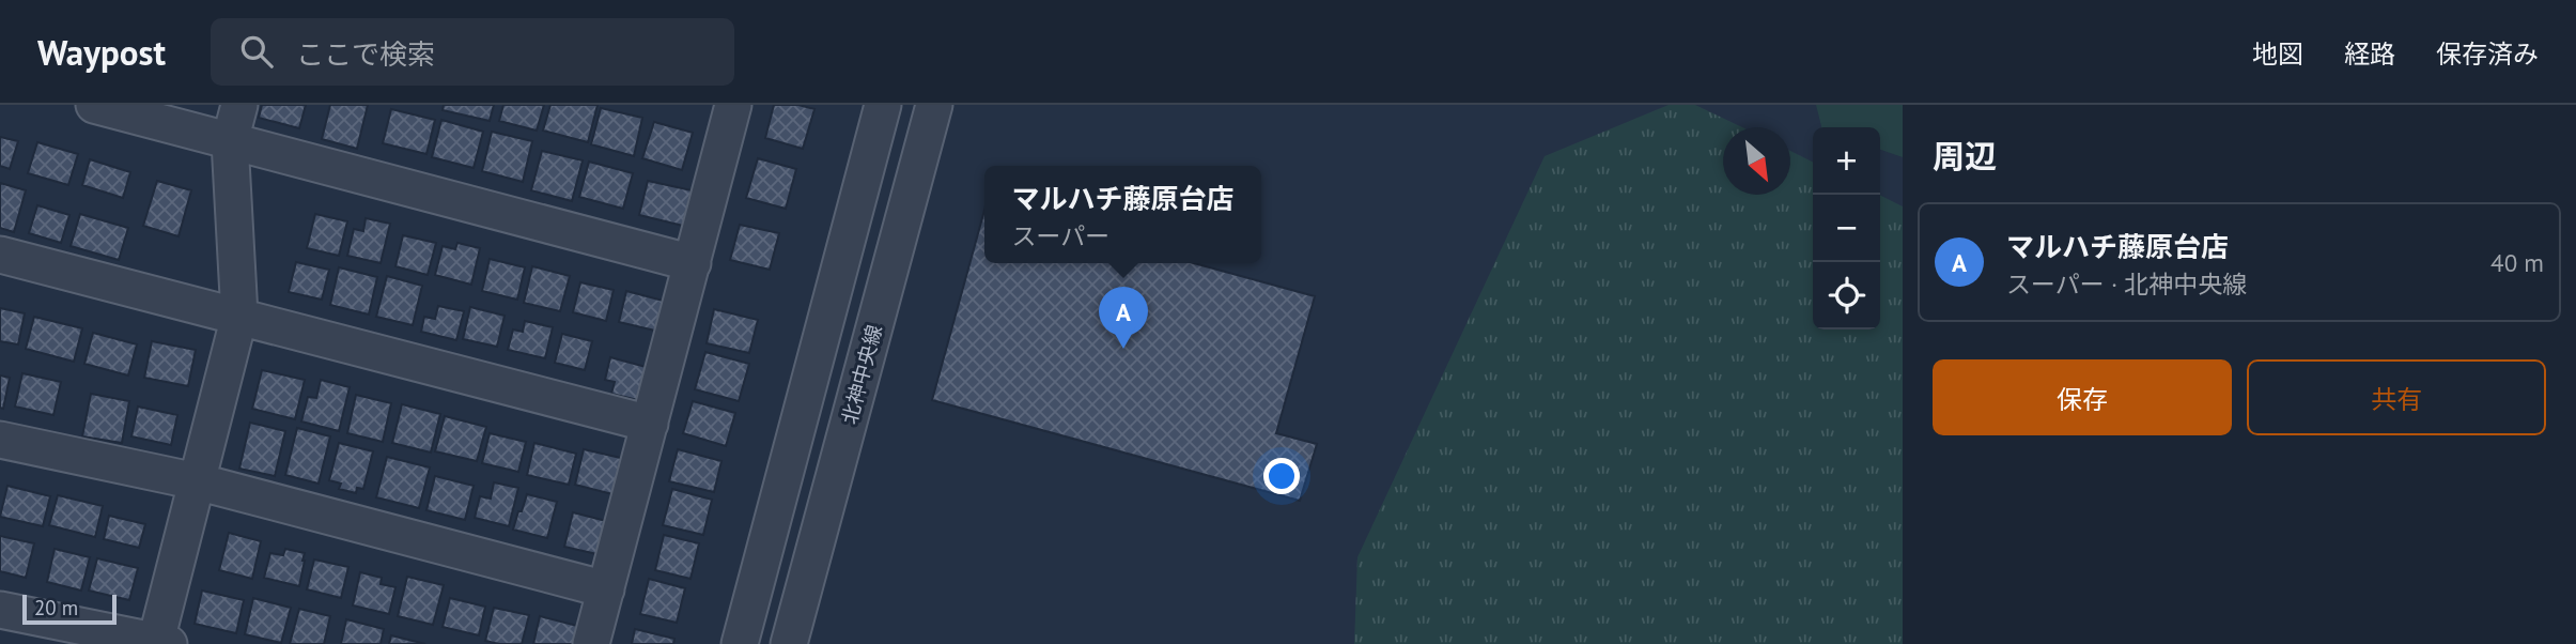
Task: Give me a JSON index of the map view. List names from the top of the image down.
{
  "streets": {
    "street": ["北神中央線"]
  },
  "scale_bar": "20 m",
  "north": "bottom right",
  "page": {
    "header": "Waypost",
    "search": "ここで検索",
    "nav": ["地図", "経路", "保存済み"],
    "heading": "周辺",
    "map_buttons": ["+", "−"],
    "popup": ["マルハチ藤原台店", "スーパー"],
    "list": [
      {
        "mark": "A",
        "name": "マルハチ藤原台店",
        "note": "スーパー · 北神中央線",
        "value": "40 m"
      }
    ],
    "pins": "A",
    "buttons": ["保存", "共有"],
    "scale": "20 m"
  }
}
